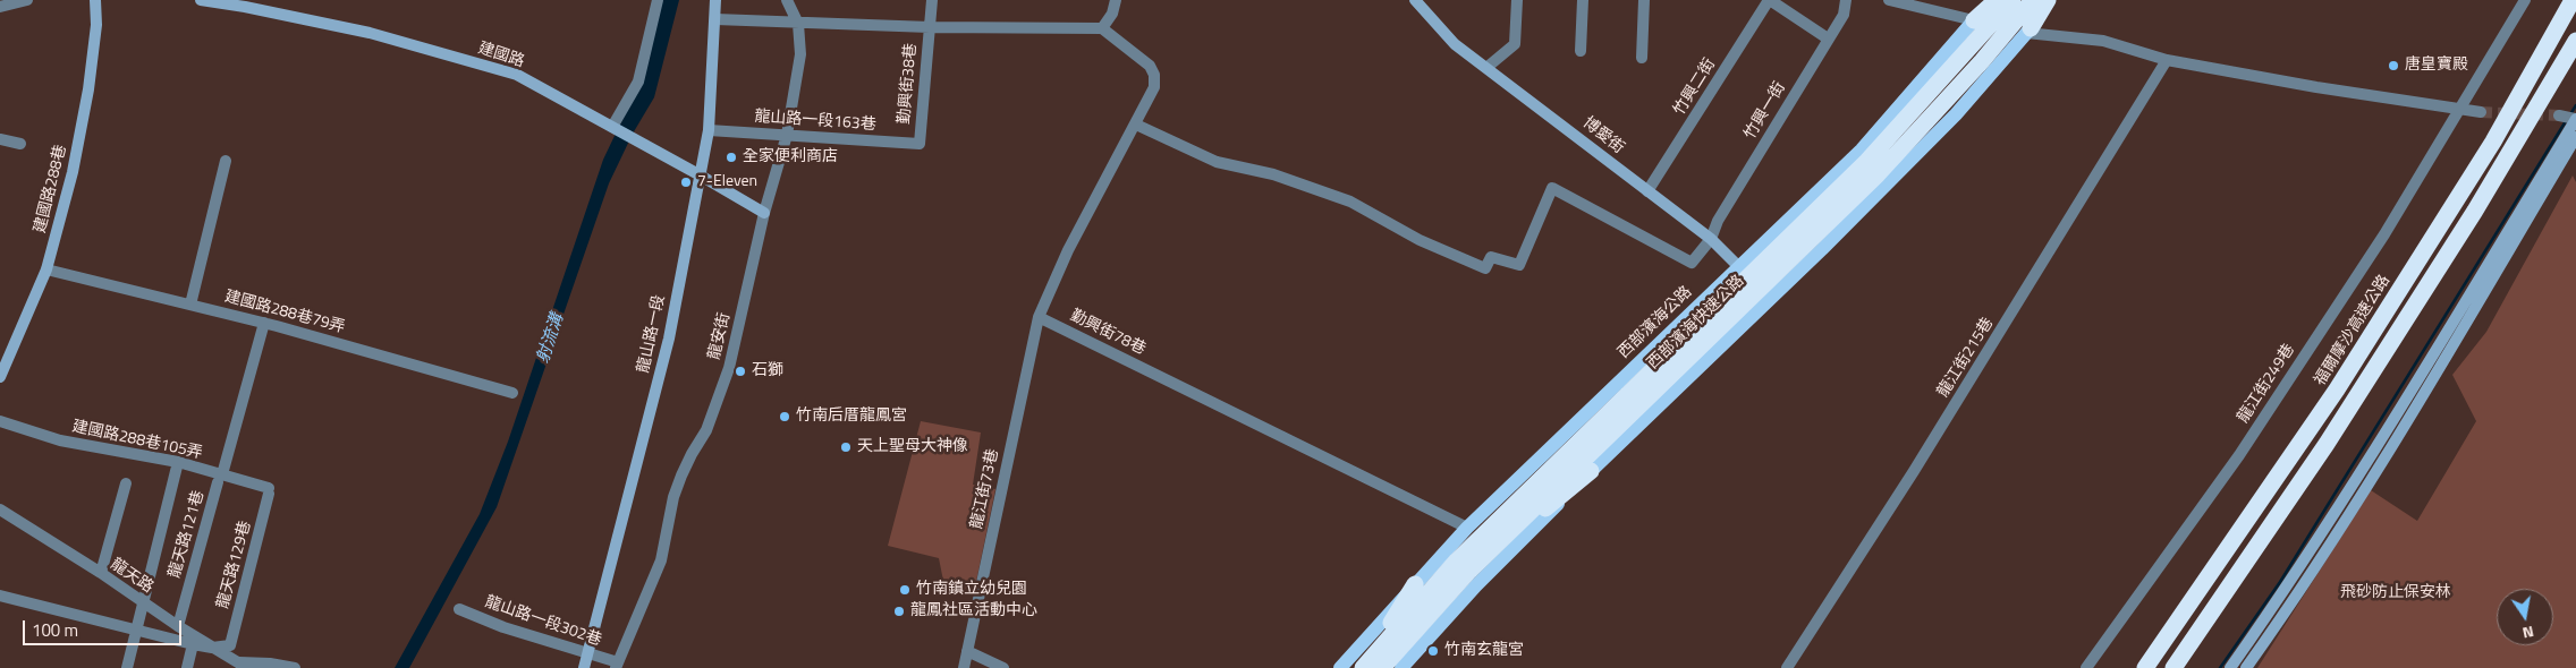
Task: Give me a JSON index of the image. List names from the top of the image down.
{
  "streets": {
    "highway": ["西部濱海快速公路", "福爾摩沙高速公路"],
    "main road": ["西部濱海公路"],
    "street": [
      "建國路",
      "勤興街38巷",
      "竹興二街",
      "竹興一街",
      "龍山路一段163巷",
      "博愛街",
      "建國路288巷",
      "建國路288巷79弄",
      "勤興街78巷",
      "龍山路一段",
      "龍安街",
      "龍江街215巷",
      "龍江街249巷",
      "建國路288巷105弄",
      "龍江街73巷",
      "龍天路121巷",
      "龍天路129巷",
      "龍天路",
      "龍山路一段302巷"
    ]
  },
  "crossings": [
    ["建國路", "龍山路一段"],
    ["建國路", "龍安街"],
    ["勤興街38巷", "龍山路一段163巷"],
    ["竹興二街", "竹興一街"],
    ["竹興二街", "博愛街"],
    ["竹興一街", "博愛街"],
    ["龍山路一段163巷", "龍山路一段"],
    ["龍山路一段163巷", "龍安街"],
    ["博愛街", "西部濱海公路"],
    ["博愛街", "西部濱海快速公路"],
    ["建國路288巷", "建國路288巷79弄"],
    ["建國路288巷79弄", "龍天路121巷"],
    ["西部濱海公路", "西部濱海快速公路"],
    ["西部濱海公路", "勤興街78巷"],
    ["勤興街78巷", "龍江街73巷"],
    ["龍山路一段", "龍山路一段302巷"],
    ["龍安街", "龍山路一段302巷"],
    ["建國路288巷105弄", "龍天路121巷"],
    ["建國路288巷105弄", "龍天路129巷"],
    ["龍天路121巷", "龍天路"],
    ["龍天路129巷", "龍天路"]
  ],
  "water": ["射流溝"],
  "parks": ["飛砂防止保安林"],
  "places": [
    "唐皇寶殿",
    "全家便利商店",
    "7-Eleven",
    "石獅",
    "竹南后厝龍鳳宮",
    "天上聖母大神像",
    "竹南鎮立幼兒園",
    "龍鳳社區活動中心",
    "竹南玄龍宮"
  ],
  "scale_bar": "100 m",
  "north": "bottom"
}
